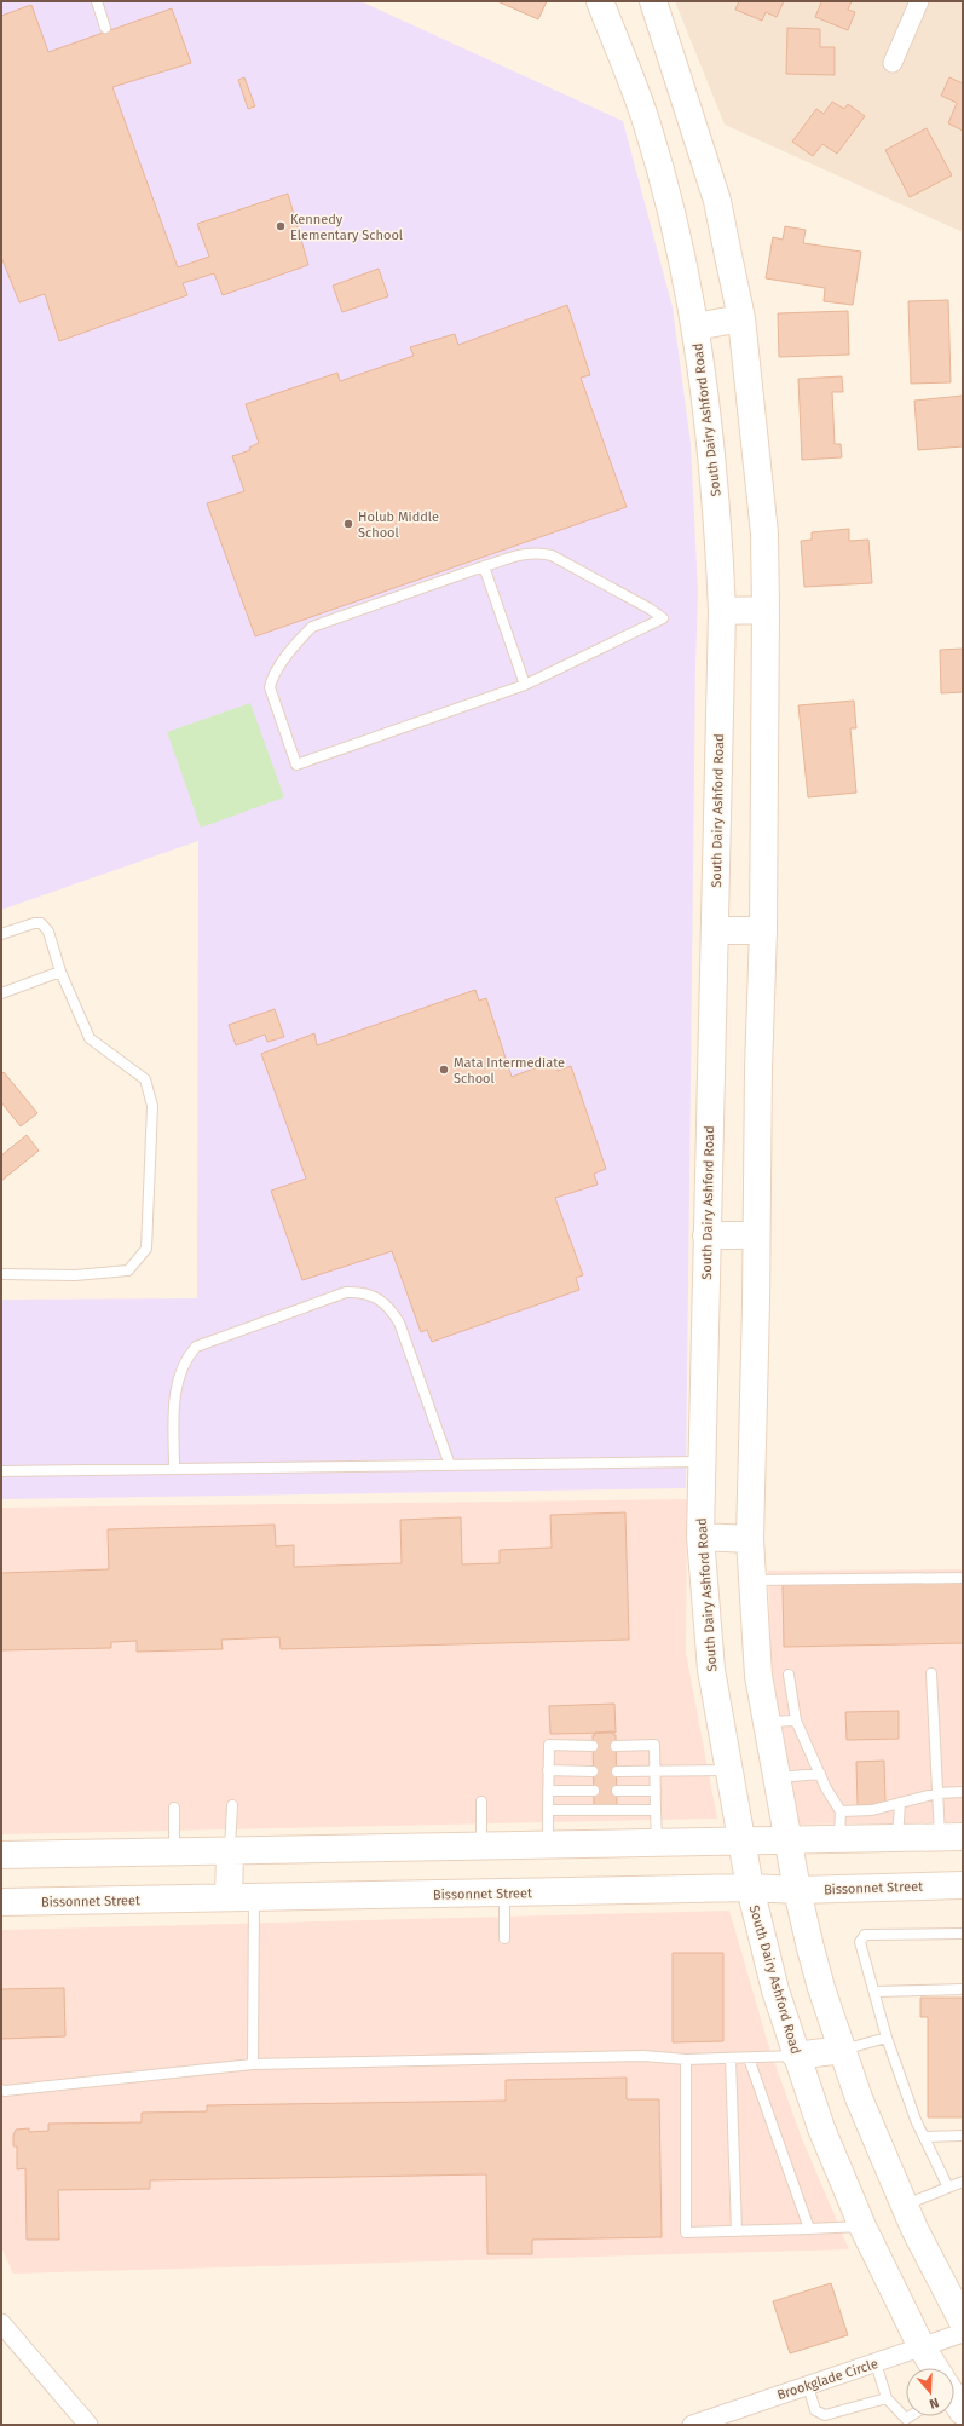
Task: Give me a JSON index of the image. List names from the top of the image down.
{
  "streets": {
    "main road": ["South Dairy Ashford Road", "Bissonnet Street"],
    "street": ["Brookglade Circle"]
  },
  "crossings": [
    ["South Dairy Ashford Road", "Bissonnet Street"],
    ["South Dairy Ashford Road", "Brookglade Circle"]
  ],
  "places": ["Kennedy Elementary School", "Holub Middle School", "Mata Intermediate School"],
  "north": "bottom"
}
